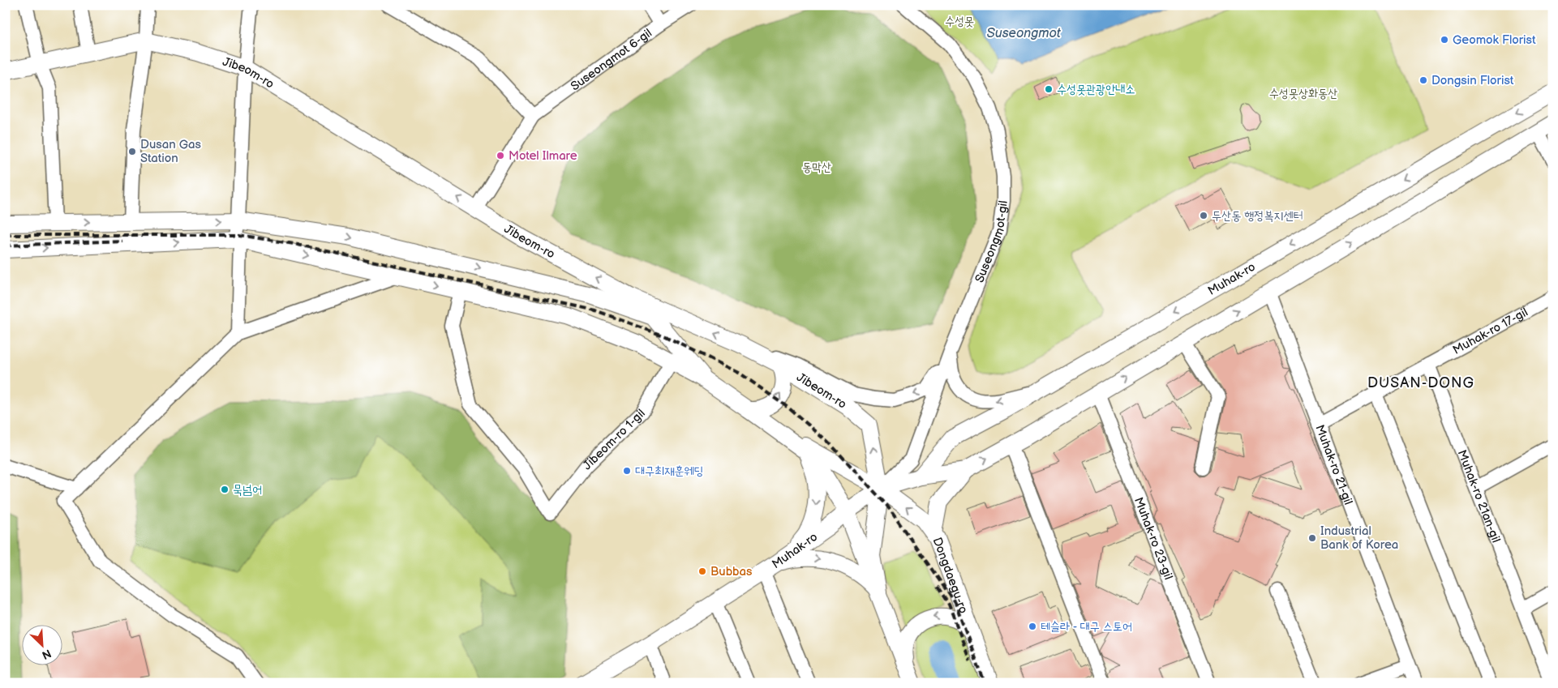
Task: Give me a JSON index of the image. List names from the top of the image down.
{
  "streets": {
    "main road": ["Jibeom-ro", "Muhak-ro", "Dongdaegu-ro"],
    "street": [
      "Suseongmot 6-gil",
      "Suseongmot-gil",
      "Muhak-ro 17-gil",
      "Jibeom-ro 1-gil",
      "Muhak-ro 21-gil",
      "Muhak-ro 21an-gil",
      "Muhak-ro 23-gil"
    ]
  },
  "crossings": [
    ["Suseongmot 6-gil", "Jibeom-ro"],
    ["Jibeom-ro", "Suseongmot-gil"],
    ["Jibeom-ro", "Muhak-ro"],
    ["Jibeom-ro", "Dongdaegu-ro"],
    ["Suseongmot-gil", "Muhak-ro"],
    ["Suseongmot-gil", "Dongdaegu-ro"],
    ["Muhak-ro", "Muhak-ro 21-gil"],
    ["Muhak-ro", "Muhak-ro 23-gil"],
    ["Muhak-ro", "Dongdaegu-ro"],
    ["Muhak-ro 17-gil", "Muhak-ro 21an-gil"]
  ],
  "districts": ["DUSAN-DONG"],
  "water": ["Suseongmot"],
  "parks": ["수성못", "수성못상화동산", "동막산"],
  "places": [
    "Geomok Florist",
    "Dongsin Florist",
    "수성못관광안내소",
    "Dusan Gas Station",
    "Motel Ilmare",
    "두산동 행정복지센터",
    "대구최재훈웨딩",
    "묵넘어",
    "Industrial Bank of Korea",
    "Bubbas",
    "테슬라 - 대구 스토어"
  ],
  "north": "bottom right"
}
